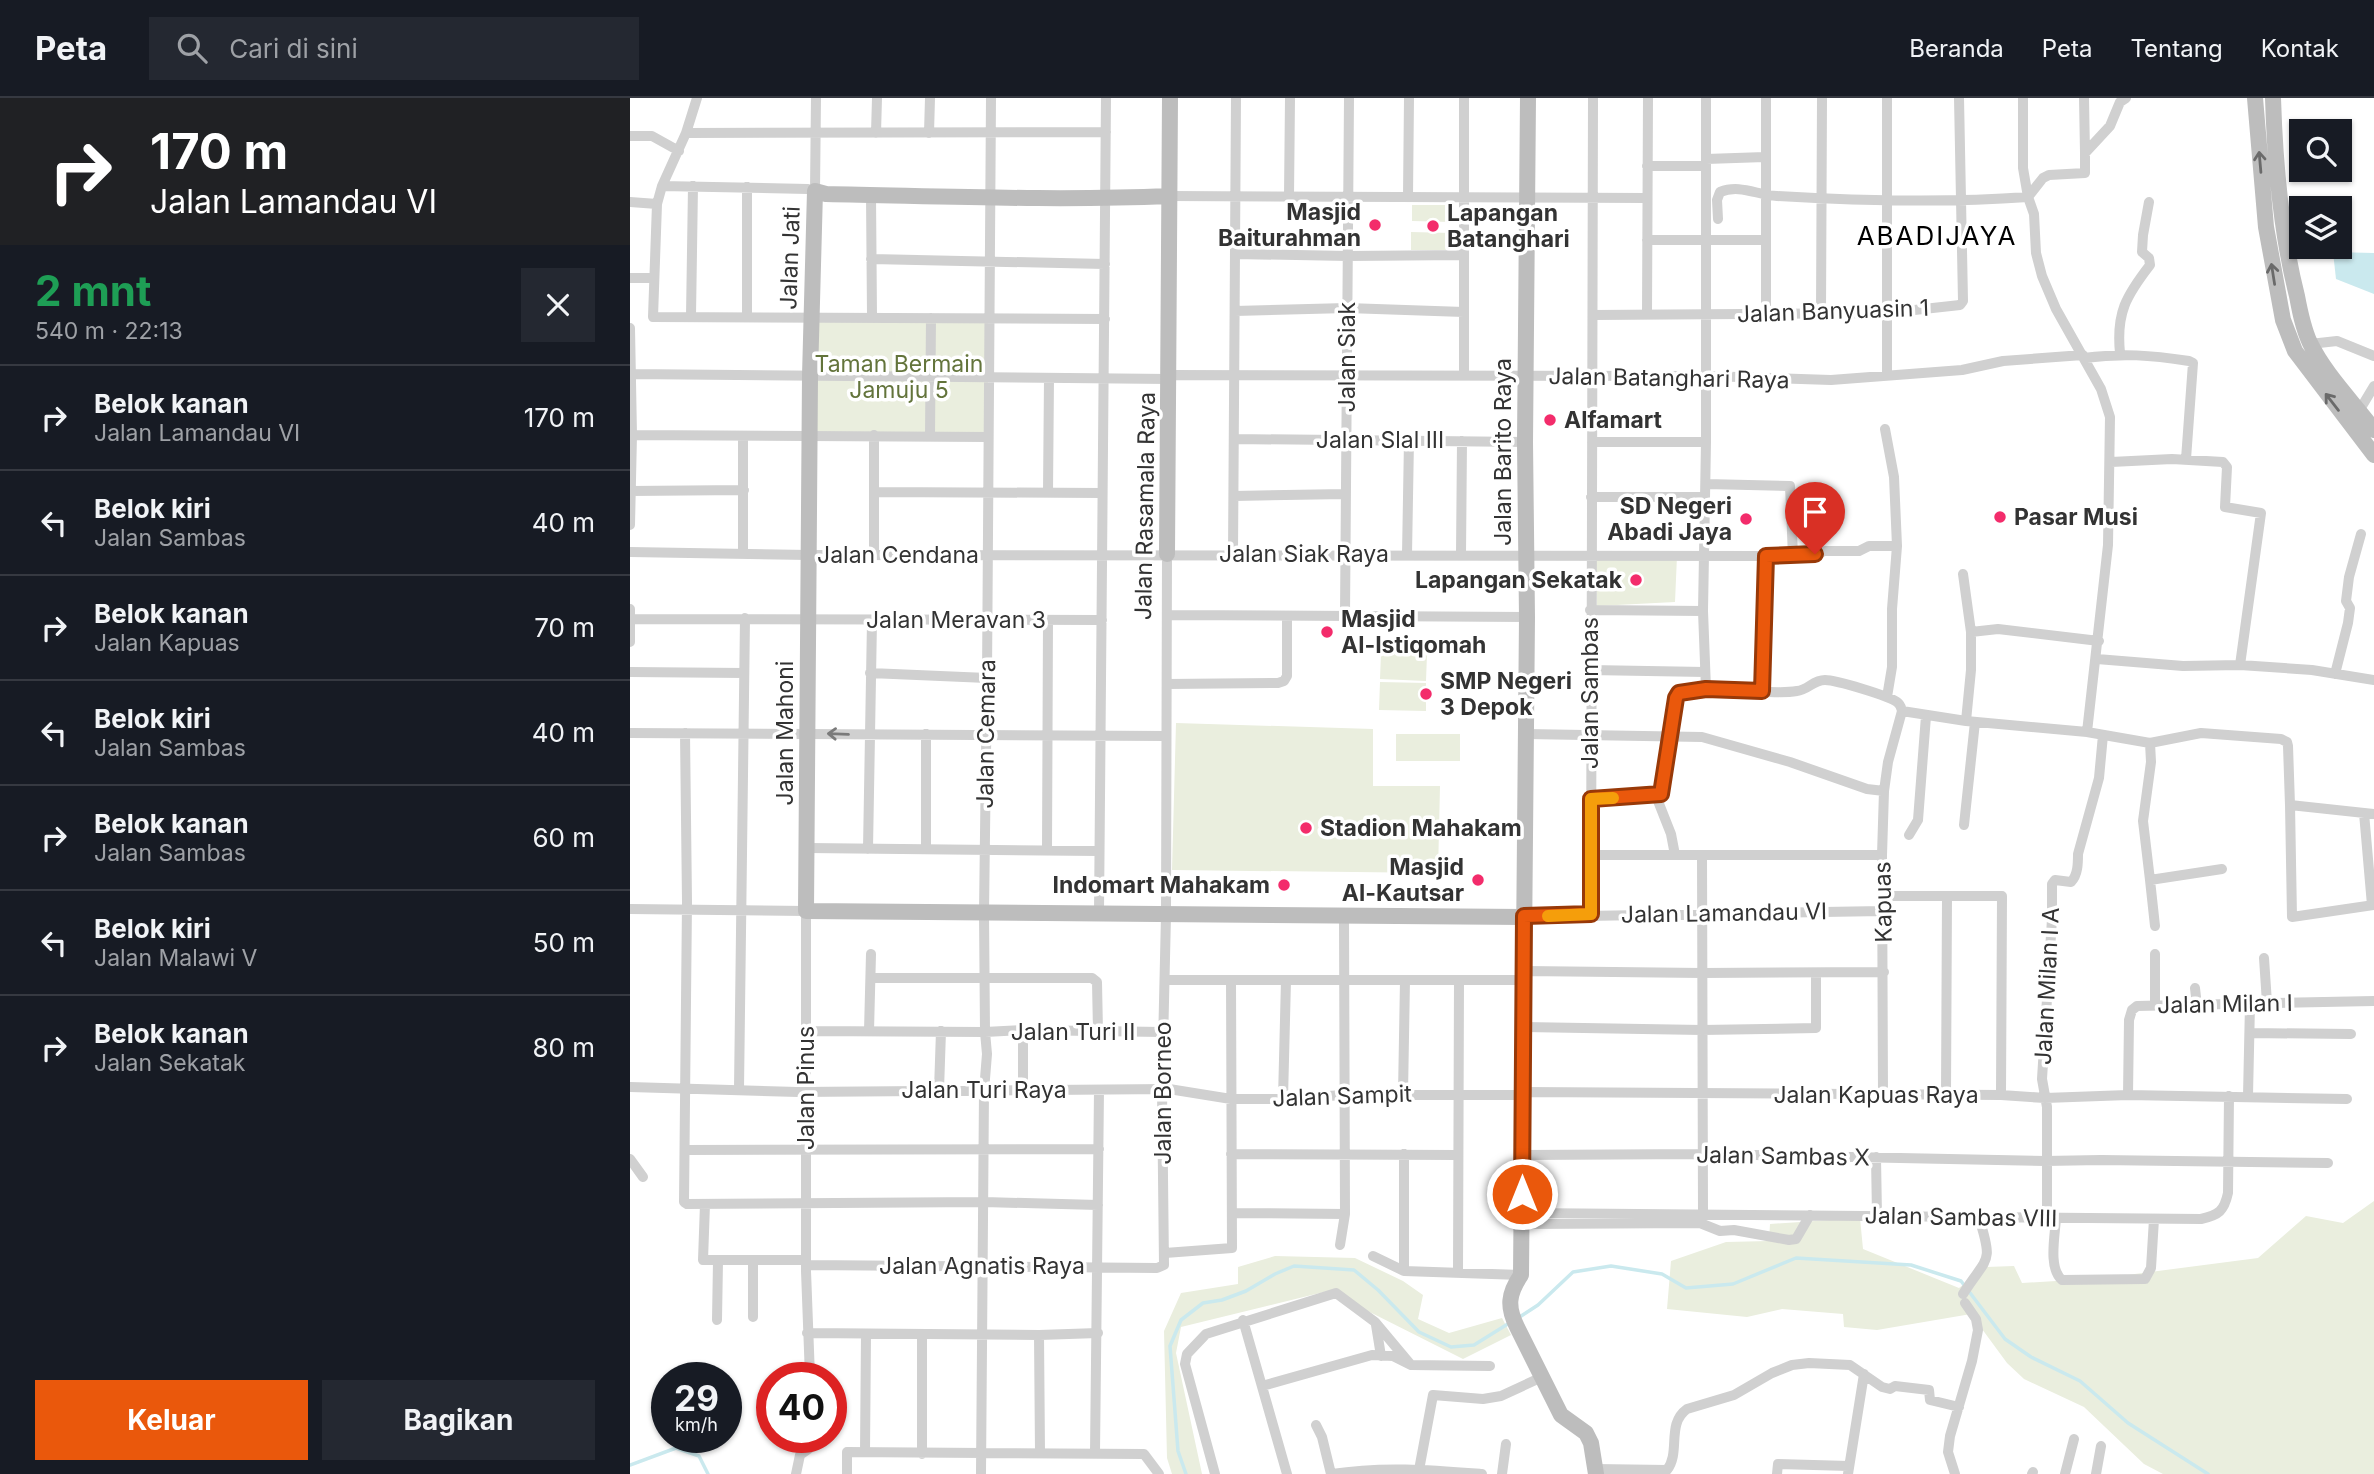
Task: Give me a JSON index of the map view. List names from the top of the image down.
{
  "streets": {
    "street": [
      "Jalan Jati",
      "Jalan Banyuasin 1",
      "Jalan Siak",
      "Jalan Batanghari Raya",
      "Jalan Slal III",
      "Jalan Barito Raya",
      "Jalan Rasamala Raya",
      "Jalan Siak Raya",
      "Jalan Cendana",
      "Jalan Meravan 3",
      "Jalan Sambas",
      "Jalan Mahoni",
      "Jalan Cemara",
      "Kapuas",
      "Jalan Lamandau VI",
      "Jalan Milan I A",
      "Jalan Milan I",
      "Jalan Turi II",
      "Jalan Pinus",
      "Jalan Turi Raya",
      "Jalan Borneo",
      "Jalan Kapuas Raya",
      "Jalan Sampit",
      "Jalan Sambas X",
      "Jalan Sambas VIII",
      "Jalan Agnatis Raya"
    ]
  },
  "crossings": [
    ["Jalan Jati", "Jalan Batanghari Raya"],
    ["Jalan Jati", "Jalan Rasamala Raya"],
    ["Jalan Jati", "Jalan Cendana"],
    ["Jalan Jati", "Jalan Mahoni"],
    ["Jalan Jati", "Jalan Cemara"],
    ["Jalan Banyuasin 1", "Jalan Sambas"],
    ["Jalan Siak", "Jalan Batanghari Raya"],
    ["Jalan Siak", "Jalan Slal III"],
    ["Jalan Siak", "Jalan Siak Raya"],
    ["Jalan Batanghari Raya", "Jalan Barito Raya"],
    ["Jalan Batanghari Raya", "Jalan Rasamala Raya"],
    ["Jalan Batanghari Raya", "Jalan Sambas"],
    ["Jalan Batanghari Raya", "Jalan Cemara"],
    ["Jalan Slal III", "Jalan Barito Raya"],
    ["Jalan Barito Raya", "Jalan Siak Raya"],
    ["Jalan Barito Raya", "Jalan Lamandau VI"],
    ["Jalan Barito Raya", "Jalan Kapuas Raya"],
    ["Jalan Barito Raya", "Jalan Sampit"],
    ["Jalan Barito Raya", "Jalan Sambas X"],
    ["Jalan Barito Raya", "Jalan Sambas VIII"],
    ["Jalan Rasamala Raya", "Jalan Siak Raya"],
    ["Jalan Rasamala Raya", "Jalan Cendana"],
    ["Jalan Rasamala Raya", "Jalan Borneo"],
    ["Jalan Siak Raya", "Jalan Cendana"],
    ["Jalan Siak Raya", "Jalan Sambas"],
    ["Jalan Cendana", "Jalan Mahoni"],
    ["Jalan Cendana", "Jalan Cemara"],
    ["Jalan Meravan 3", "Jalan Mahoni"],
    ["Jalan Meravan 3", "Jalan Cemara"],
    ["Jalan Sambas", "Jalan Lamandau VI"],
    ["Jalan Mahoni", "Jalan Pinus"],
    ["Jalan Cemara", "Jalan Turi II"],
    ["Jalan Cemara", "Jalan Turi Raya"],
    ["Jalan Cemara", "Jalan Agnatis Raya"],
    ["Kapuas", "Jalan Lamandau VI"],
    ["Kapuas", "Jalan Kapuas Raya"],
    ["Jalan Milan I A", "Jalan Kapuas Raya"],
    ["Jalan Milan I", "Jalan Kapuas Raya"],
    ["Jalan Turi II", "Jalan Pinus"],
    ["Jalan Turi II", "Jalan Borneo"],
    ["Jalan Pinus", "Jalan Turi Raya"],
    ["Jalan Pinus", "Jalan Agnatis Raya"],
    ["Jalan Turi Raya", "Jalan Borneo"],
    ["Jalan Turi Raya", "Jalan Sampit"],
    ["Jalan Borneo", "Jalan Sampit"],
    ["Jalan Borneo", "Jalan Agnatis Raya"],
    ["Jalan Kapuas Raya", "Jalan Sampit"],
    ["Jalan Sambas X", "Jalan Sambas VIII"]
  ],
  "districts": ["ABADIJAYA"],
  "parks": ["Taman Bermain Jamuju 5"],
  "places": [
    "Masjid Baiturahman",
    "Lapangan Batanghari",
    "Alfamart",
    "Pasar Musi",
    "SD Negeri Abadi Jaya",
    "Lapangan Sekatak",
    "Masjid Al-Istiqomah",
    "SMP Negeri 3 Depok",
    "Stadion Mahakam",
    "Masjid Al-Kautsar",
    "Indomart Mahakam"
  ],
  "page": {
    "header": "Peta",
    "search": "Cari di sini",
    "nav": [
      "Beranda",
      "Peta",
      "Tentang",
      "Kontak"
    ],
    "turn": ["170 m", "Jalan Lamandau VI"],
    "heading": ["2 mnt", "540 m · 22:13"],
    "list": [
      {
        "name": "Belok kanan",
        "note": "Jalan Lamandau VI",
        "value": "170 m"
      },
      {
        "name": "Belok kiri",
        "note": "Jalan Sambas",
        "value": "40 m"
      },
      {
        "name": "Belok kanan",
        "note": "Jalan Kapuas",
        "value": "70 m"
      },
      {
        "name": "Belok kiri",
        "note": "Jalan Sambas",
        "value": "40 m"
      },
      {
        "name": "Belok kanan",
        "note": "Jalan Sambas",
        "value": "60 m"
      },
      {
        "name": "Belok kiri",
        "note": "Jalan Malawi V",
        "value": "50 m"
      },
      {
        "name": "Belok kanan",
        "note": "Jalan Sekatak",
        "value": "80 m"
      }
    ],
    "speed": "29 km/h",
    "limit": "40",
    "buttons": ["Keluar", "Bagikan"]
  }
}
